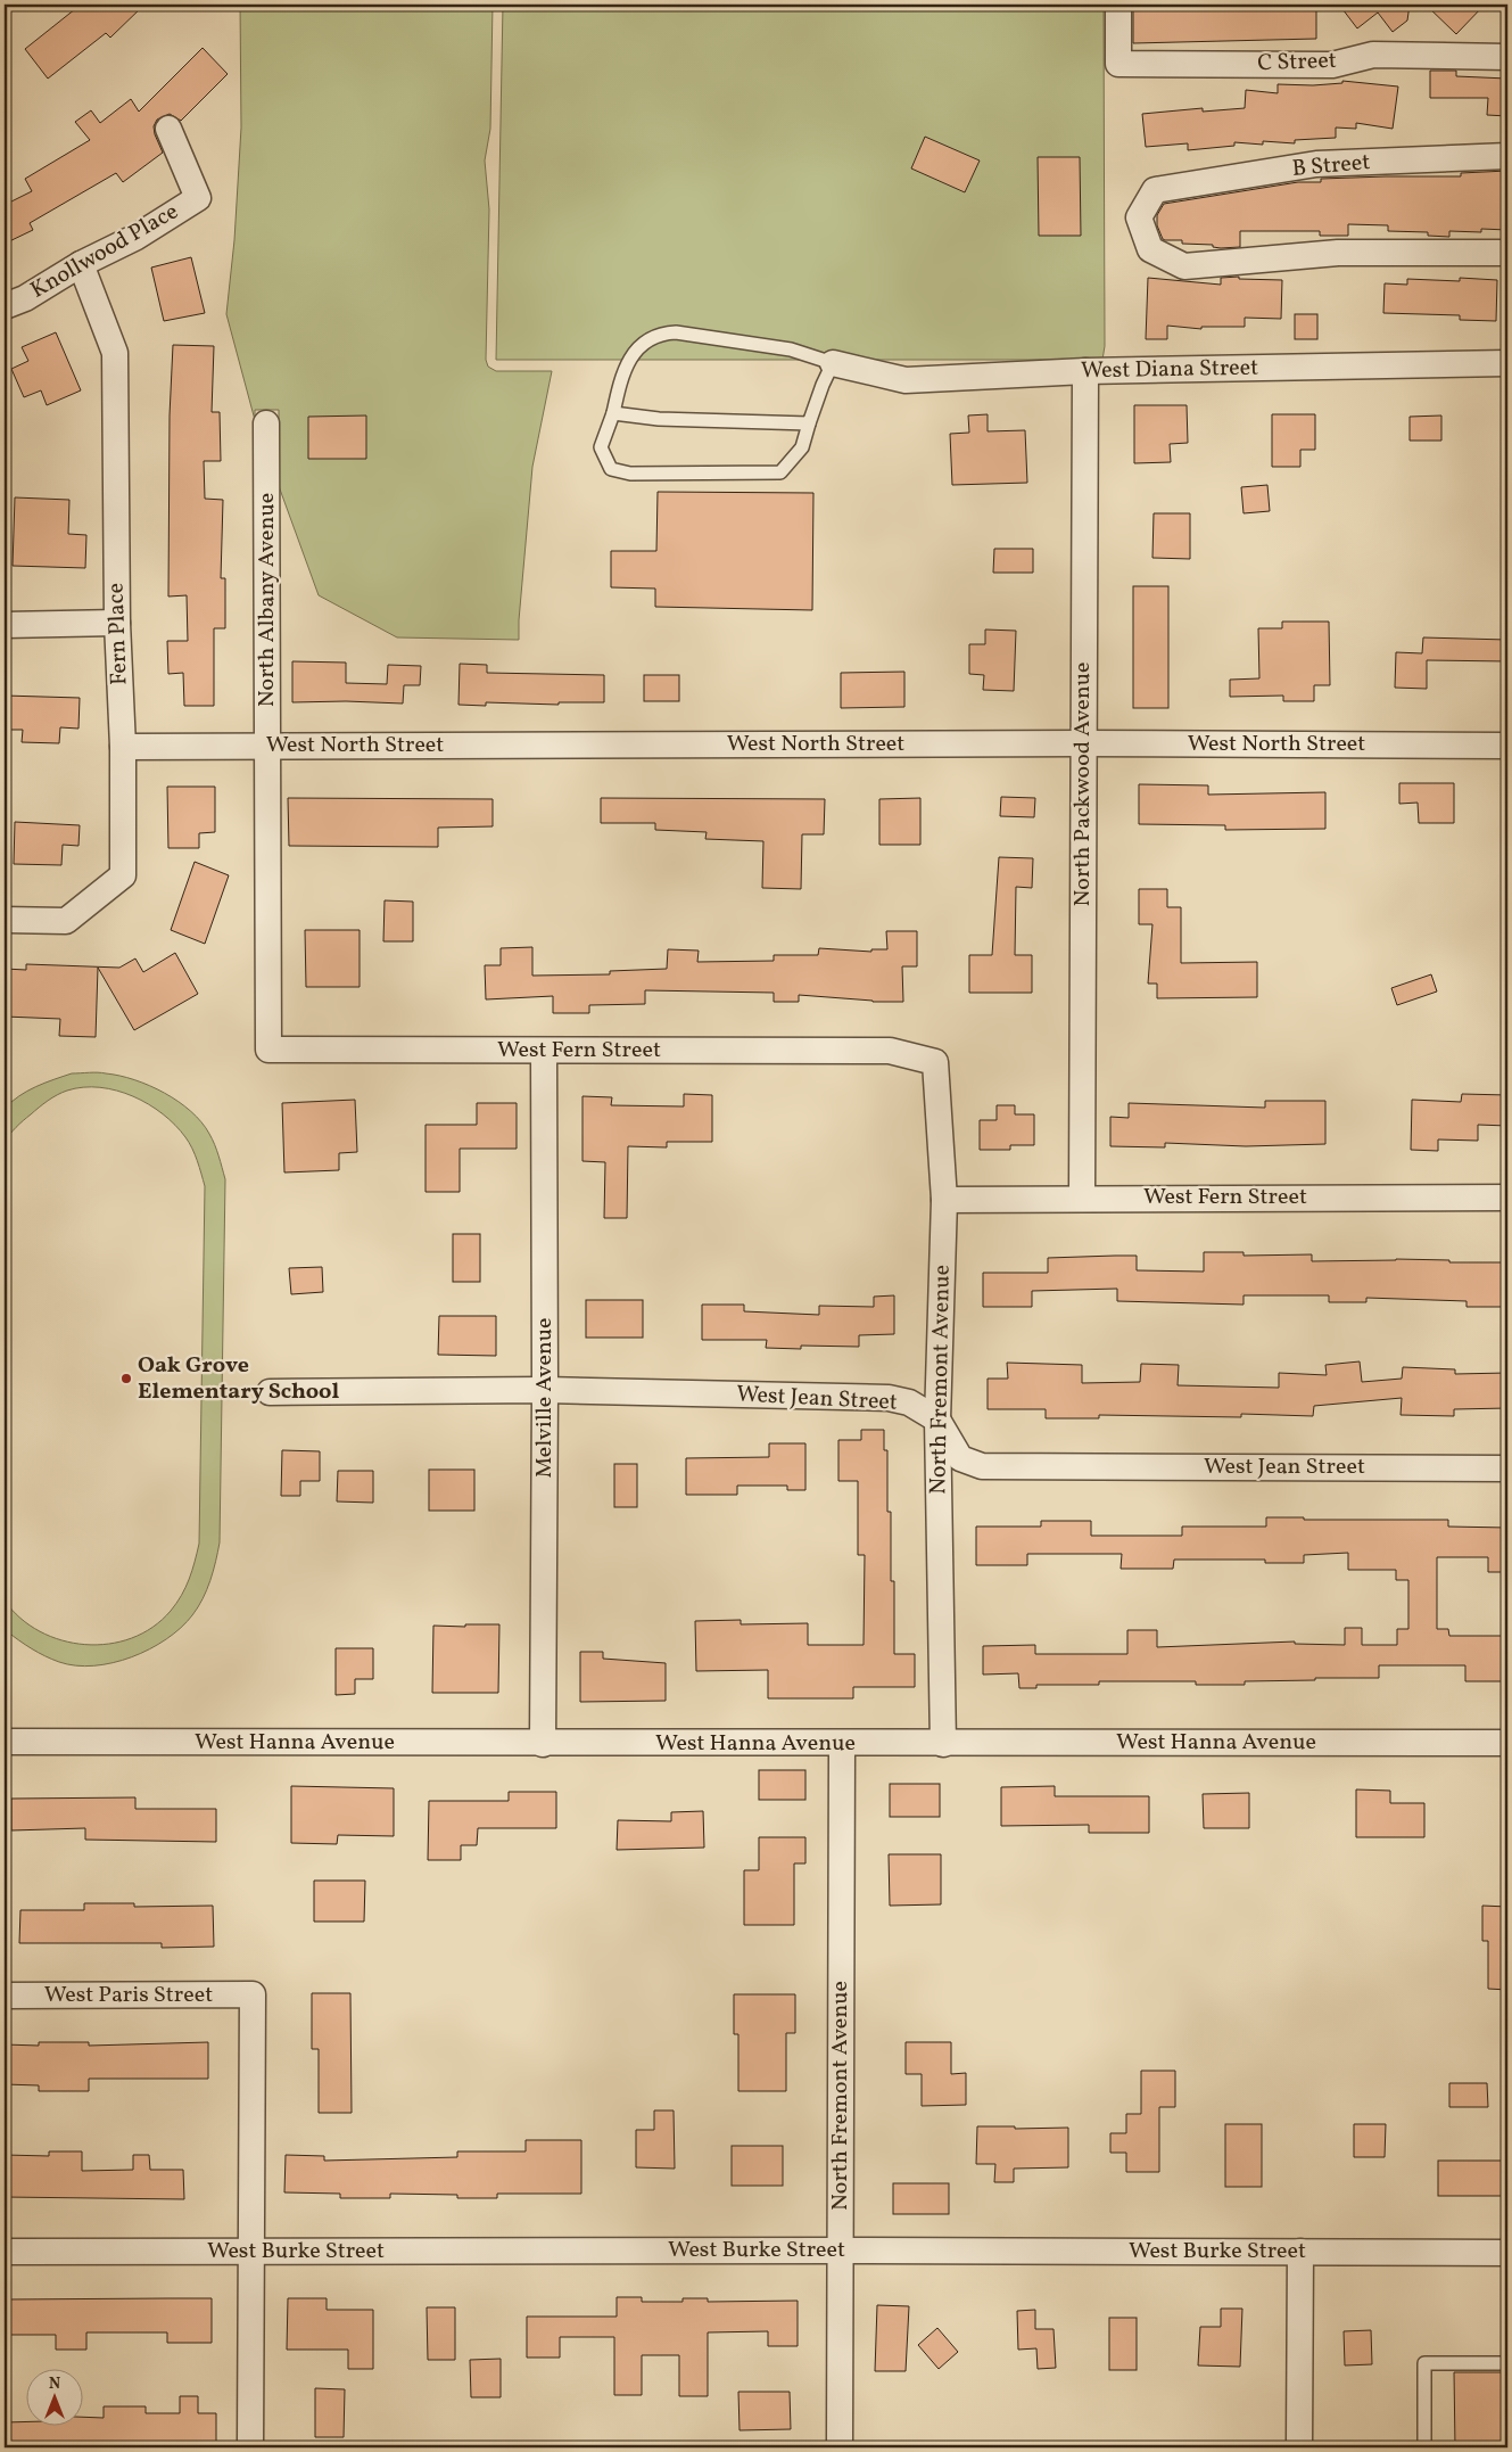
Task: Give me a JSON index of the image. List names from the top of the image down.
{
  "streets": {
    "street": [
      "C Street",
      "B Street",
      "Knollwood Place",
      "West Diana Street",
      "North Albany Avenue",
      "Fern Place",
      "West North Street",
      "North Packwood Avenue",
      "West Fern Street",
      "North Fremont Avenue",
      "Melville Avenue",
      "West Jean Street",
      "West Hanna Avenue",
      "West Paris Street",
      "West Burke Street"
    ]
  },
  "crossings": [
    ["Knollwood Place", "Fern Place"],
    ["West Diana Street", "North Packwood Avenue"],
    ["North Albany Avenue", "West North Street"],
    ["North Albany Avenue", "West Fern Street"],
    ["Fern Place", "West North Street"],
    ["West North Street", "North Packwood Avenue"],
    ["North Packwood Avenue", "West Fern Street"],
    ["West Fern Street", "North Fremont Avenue"],
    ["West Fern Street", "Melville Avenue"],
    ["North Fremont Avenue", "West Jean Street"],
    ["North Fremont Avenue", "West Hanna Avenue"],
    ["North Fremont Avenue", "West Burke Street"],
    ["Melville Avenue", "West Jean Street"],
    ["Melville Avenue", "West Hanna Avenue"],
    ["West Paris Street", "West Burke Street"]
  ],
  "places": ["Oak Grove Elementary School"],
  "north": "top"
}
